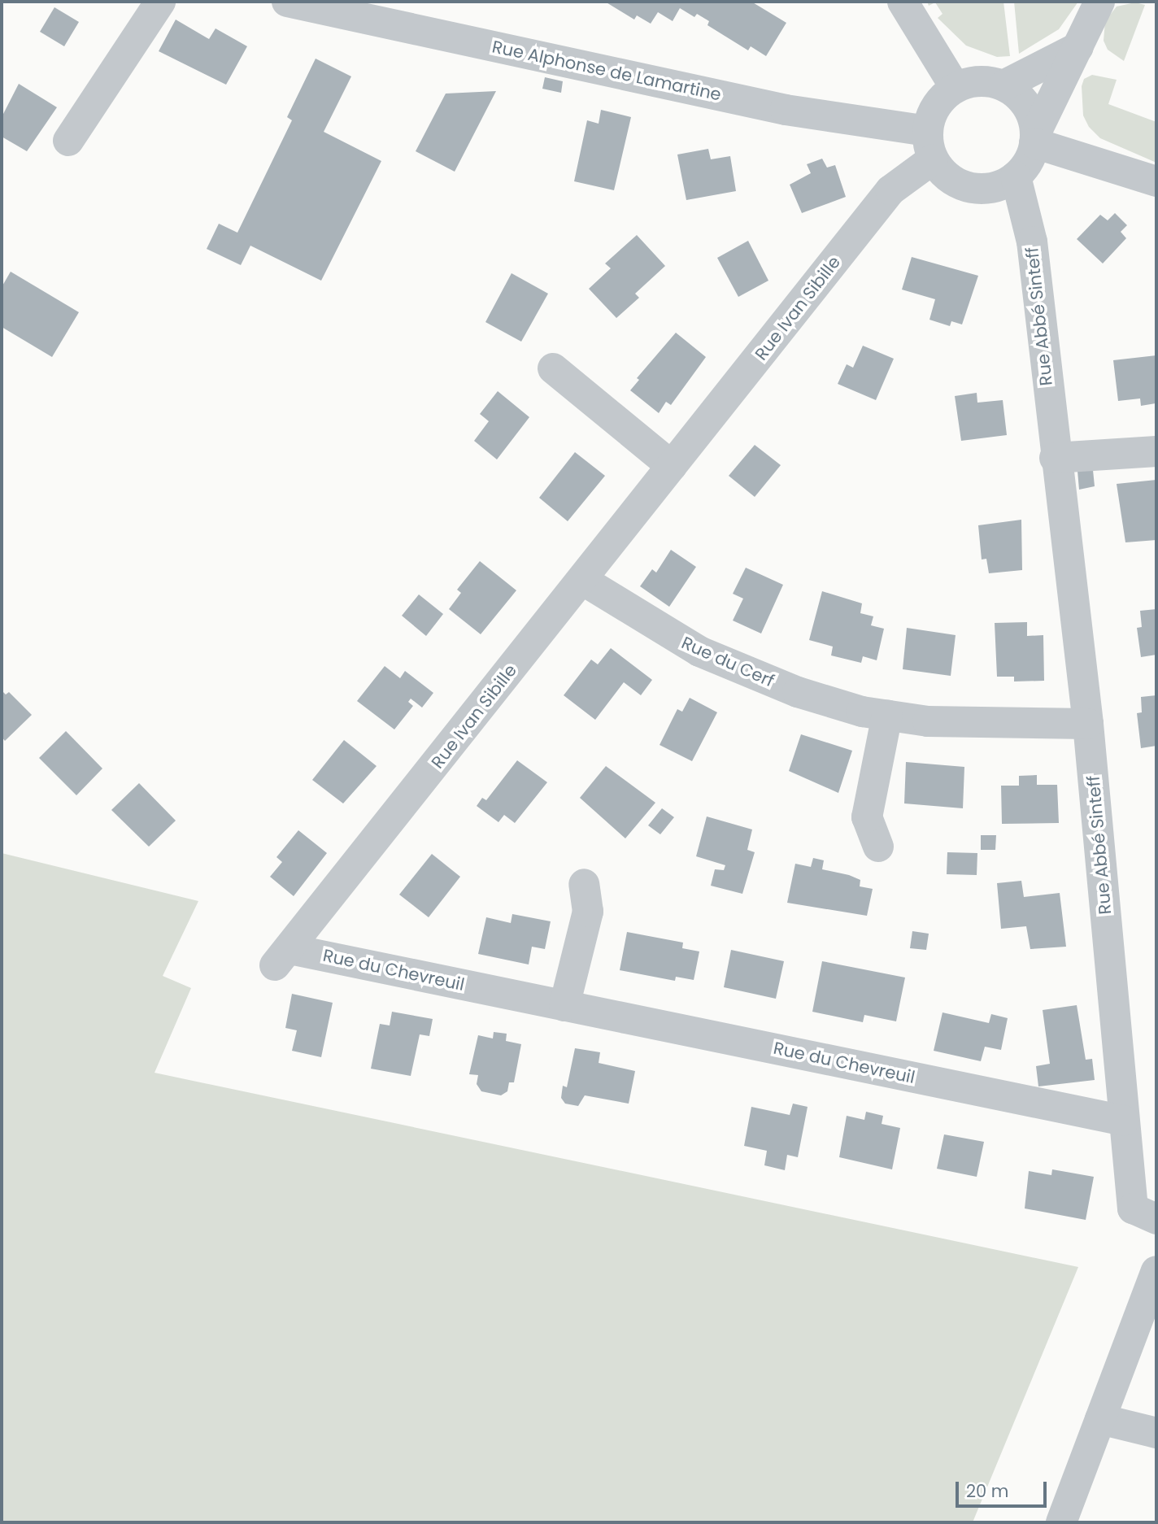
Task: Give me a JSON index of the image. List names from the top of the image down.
{
  "streets": {
    "street": [
      "Rue Alphonse de Lamartine",
      "Rue Ivan Sibille",
      "Rue Abbé Sinteff",
      "Rue du Cerf",
      "Rue du Chevreuil"
    ]
  },
  "crossings": [
    ["Rue Alphonse de Lamartine", "Rue Ivan Sibille"],
    ["Rue Alphonse de Lamartine", "Rue Abbé Sinteff"],
    ["Rue Ivan Sibille", "Rue Abbé Sinteff"],
    ["Rue Ivan Sibille", "Rue du Cerf"],
    ["Rue Ivan Sibille", "Rue du Chevreuil"],
    ["Rue Abbé Sinteff", "Rue du Cerf"],
    ["Rue Abbé Sinteff", "Rue du Chevreuil"]
  ],
  "scale_bar": "20 m"
}
